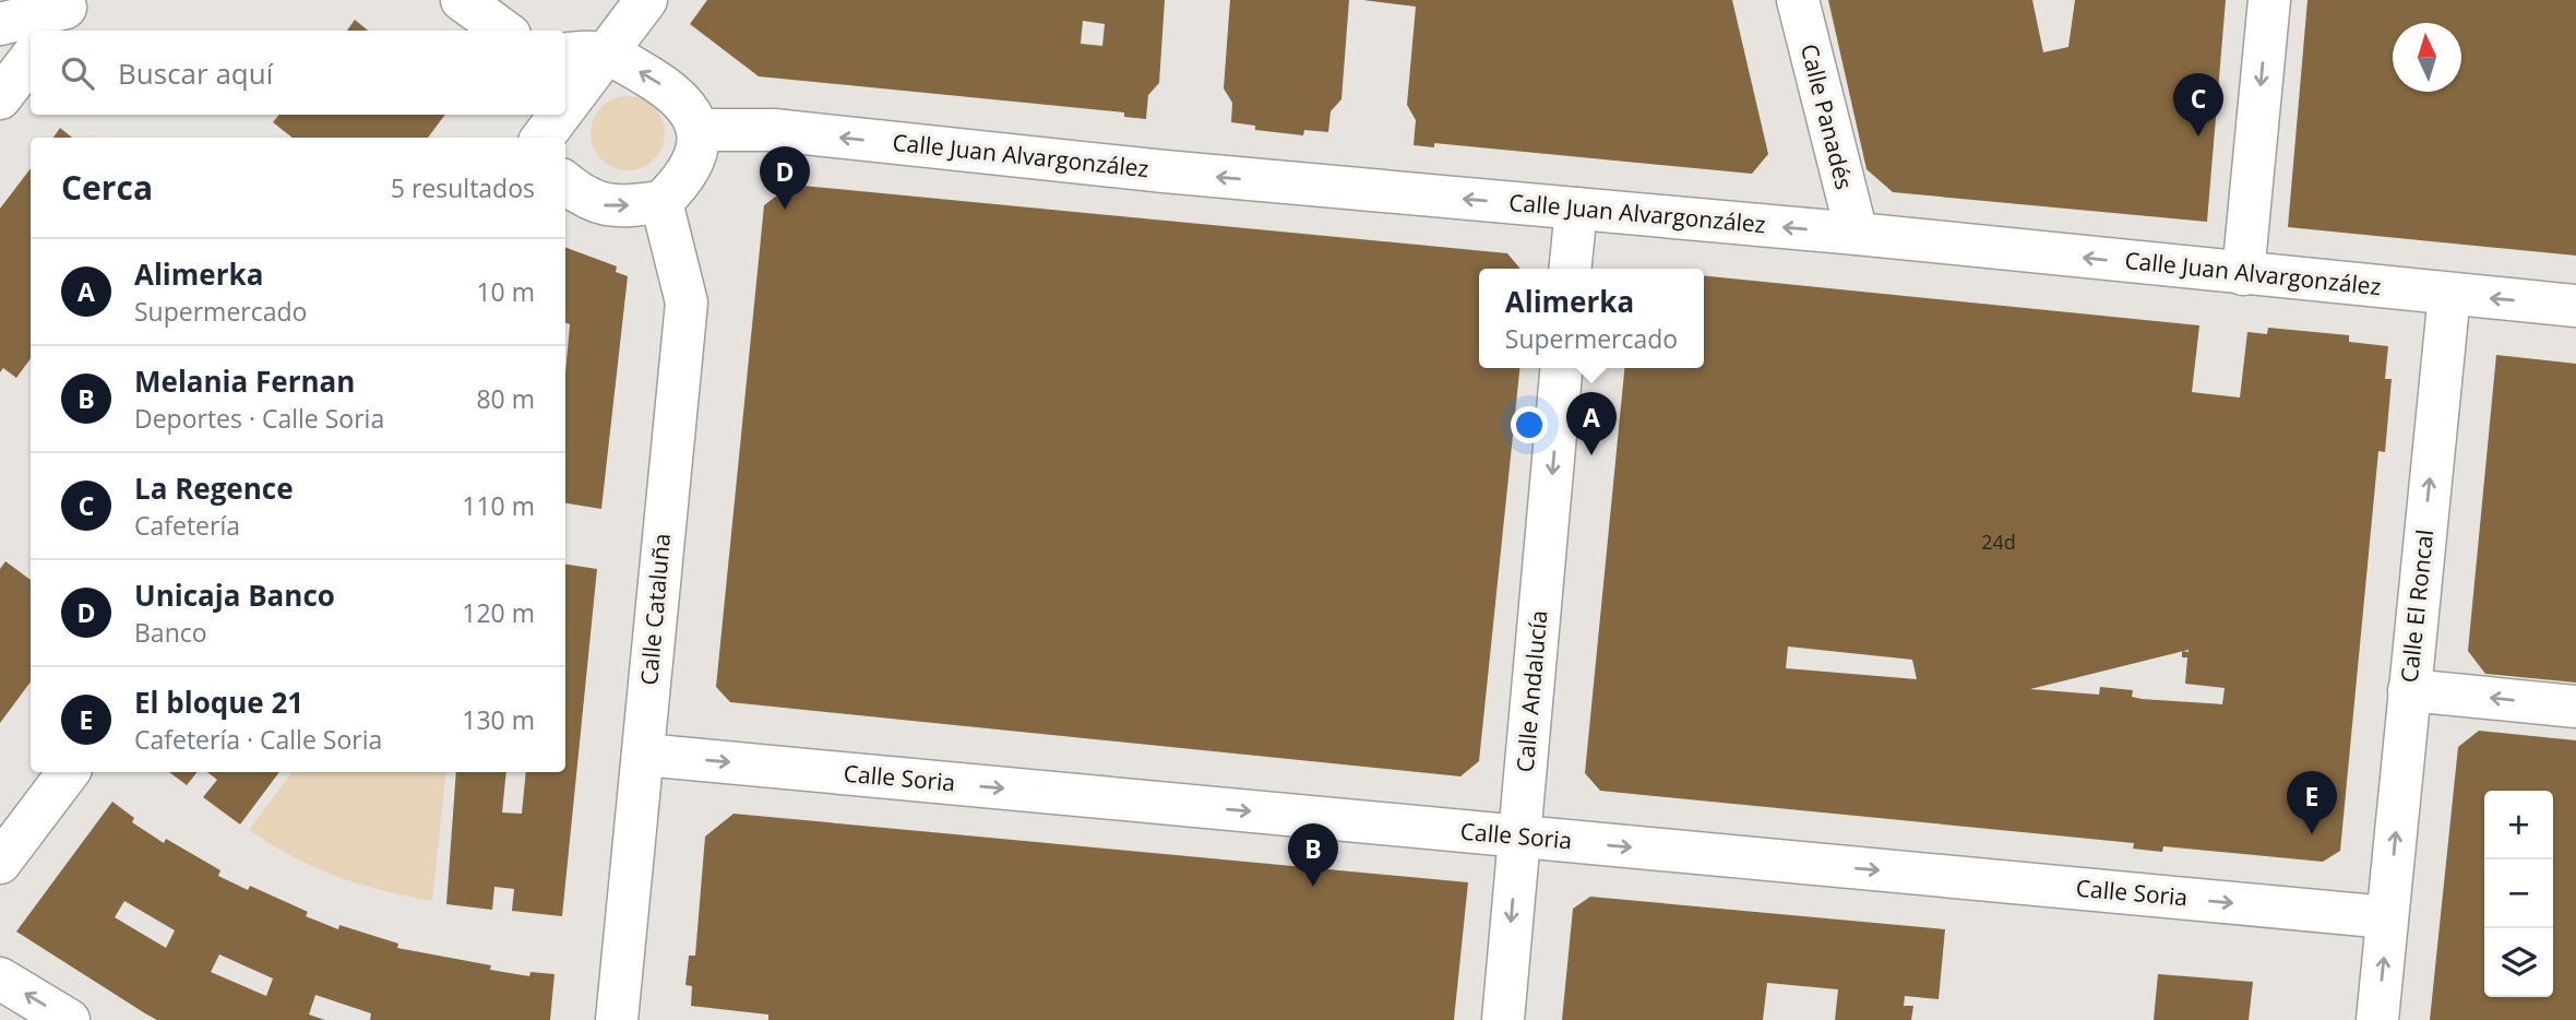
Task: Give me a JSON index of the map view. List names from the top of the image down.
{
  "streets": {
    "street": [
      "Calle Panadés",
      "Calle Juan Alvargonzález",
      "Calle El Roncal",
      "Calle Cataluña",
      "Calle Andalucía",
      "Calle Soria"
    ]
  },
  "crossings": [
    ["Calle Panadés", "Calle Juan Alvargonzález"],
    ["Calle Juan Alvargonzález", "Calle El Roncal"],
    ["Calle El Roncal", "Calle Soria"],
    ["Calle Cataluña", "Calle Soria"],
    ["Calle Andalucía", "Calle Soria"]
  ],
  "one_way": [
    "Calle Juan Alvargonzález",
    "Calle El Roncal",
    "Calle Andalucía",
    "Calle Soria"
  ],
  "house_numbers": ["24d"],
  "north": "top",
  "page": {
    "search": "Buscar aquí",
    "pins": [
      "C",
      "D",
      "A",
      "E",
      "B"
    ],
    "heading": ["Cerca", "5 resultados"],
    "list": [
      {
        "mark": "A",
        "name": "Alimerka",
        "note": "Supermercado",
        "value": "10 m"
      },
      {
        "mark": "B",
        "name": "Melania Fernan",
        "note": "Deportes · Calle Soria",
        "value": "80 m"
      },
      {
        "mark": "C",
        "name": "La Regence",
        "note": "Cafetería",
        "value": "110 m"
      },
      {
        "mark": "D",
        "name": "Unicaja Banco",
        "note": "Banco",
        "value": "120 m"
      },
      {
        "mark": "E",
        "name": "El bloque 21",
        "note": "Cafetería · Calle Soria",
        "value": "130 m"
      }
    ],
    "popup": ["Alimerka", "Supermercado"],
    "map_buttons": ["+", "−"]
  }
}
